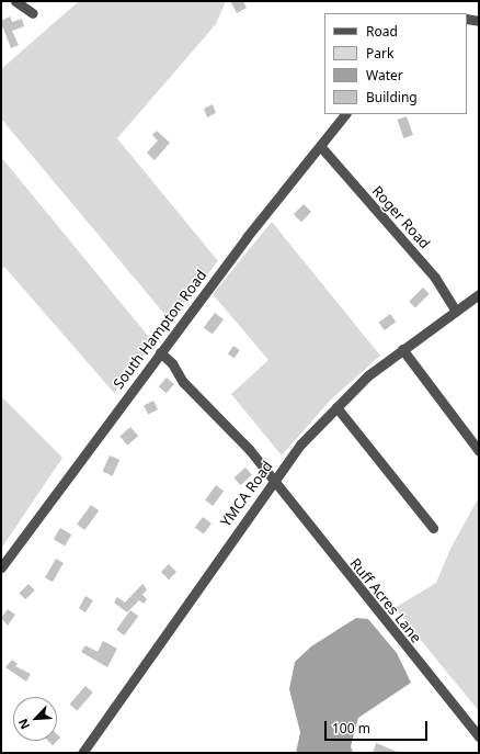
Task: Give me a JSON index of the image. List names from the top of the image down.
{
  "streets": {
    "street": [
      "Roger Road",
      "South Hampton Road",
      "YMCA Road",
      "Ruff Acres Lane"
    ]
  },
  "crossings": [
    ["Roger Road", "South Hampton Road"],
    ["Roger Road", "YMCA Road"],
    ["South Hampton Road", "Ruff Acres Lane"],
    ["YMCA Road", "Ruff Acres Lane"]
  ],
  "legend": [
    "Road",
    "Park",
    "Water",
    "Building"
  ],
  "scale_bar": "100 m",
  "north": "bottom left"
}
